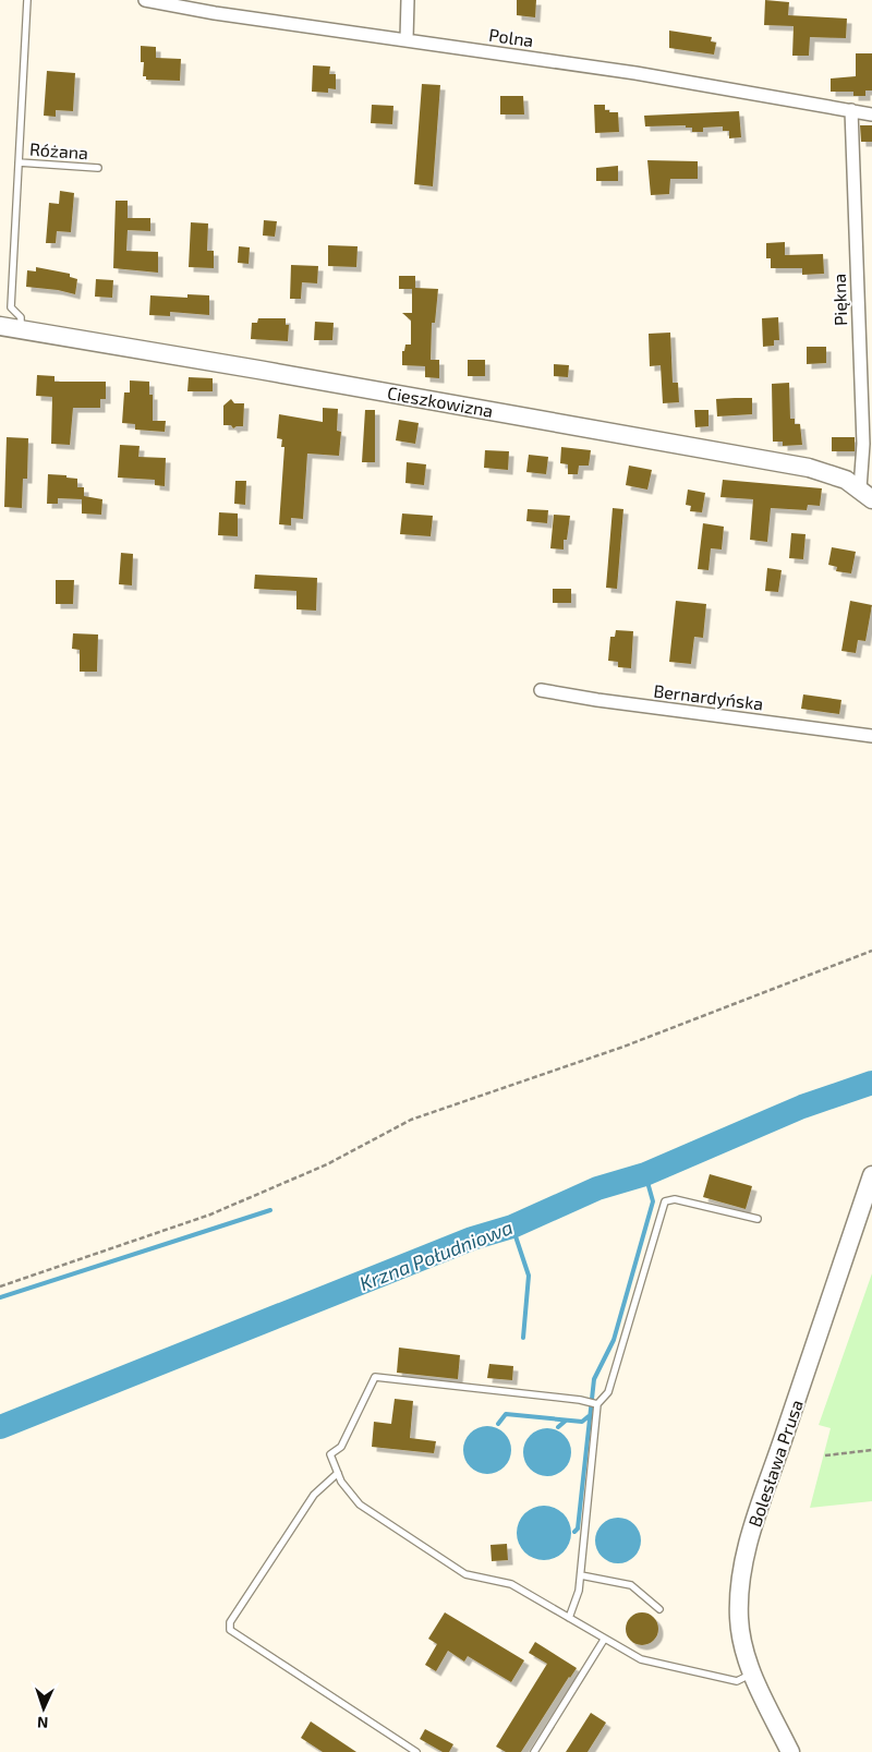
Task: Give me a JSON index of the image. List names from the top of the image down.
{
  "streets": {
    "street": [
      "Polna",
      "Piękna",
      "Cieszkowizna",
      "Bernardyńska",
      "Bolesława Prusa"
    ],
    "lane": ["Różana"]
  },
  "crossings": [
    ["Polna", "Piękna"],
    ["Różana", "Cieszkowizna"],
    ["Piękna", "Cieszkowizna"]
  ],
  "water": ["Krzna Południowa"],
  "north": "bottom"
}
